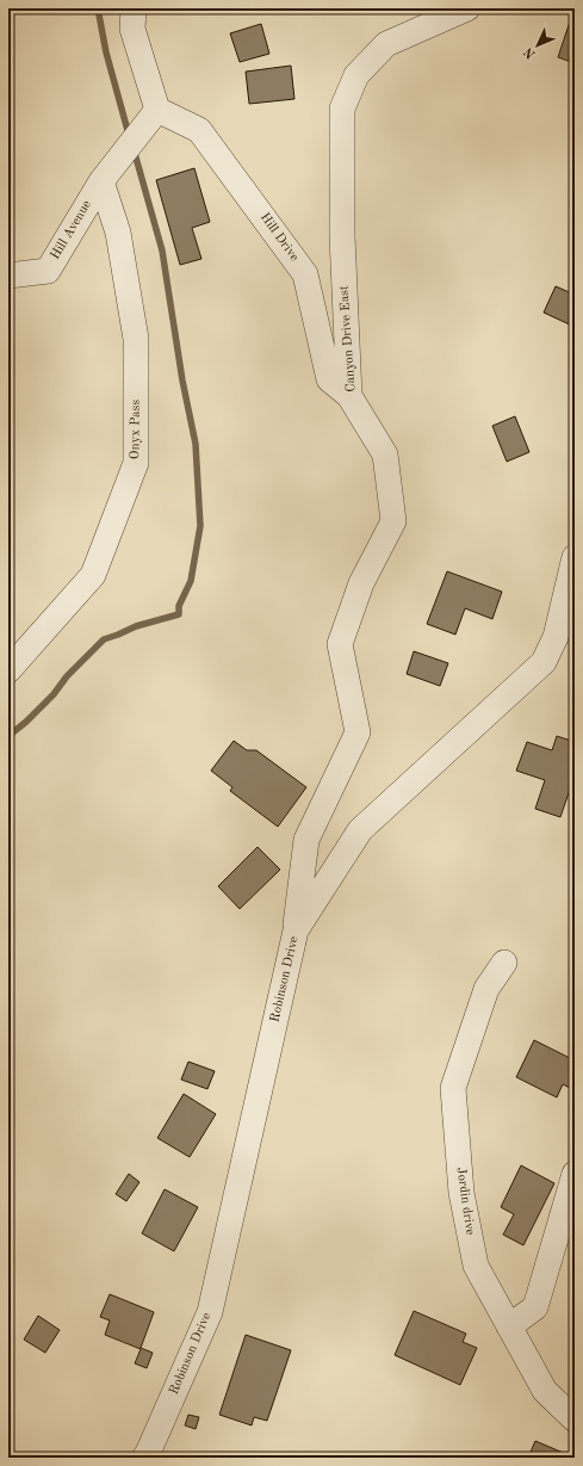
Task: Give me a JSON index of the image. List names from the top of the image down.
{
  "streets": {
    "street": [
      "Hill Avenue",
      "Hill Drive",
      "Canyon Drive East",
      "Onyx Pass",
      "Robinson Drive",
      "Jordin drive"
    ]
  },
  "crossings": [
    ["Hill Avenue", "Onyx Pass"],
    ["Hill Drive", "Canyon Drive East"],
    ["Canyon Drive East", "Robinson Drive"]
  ],
  "north": "bottom left"
}
